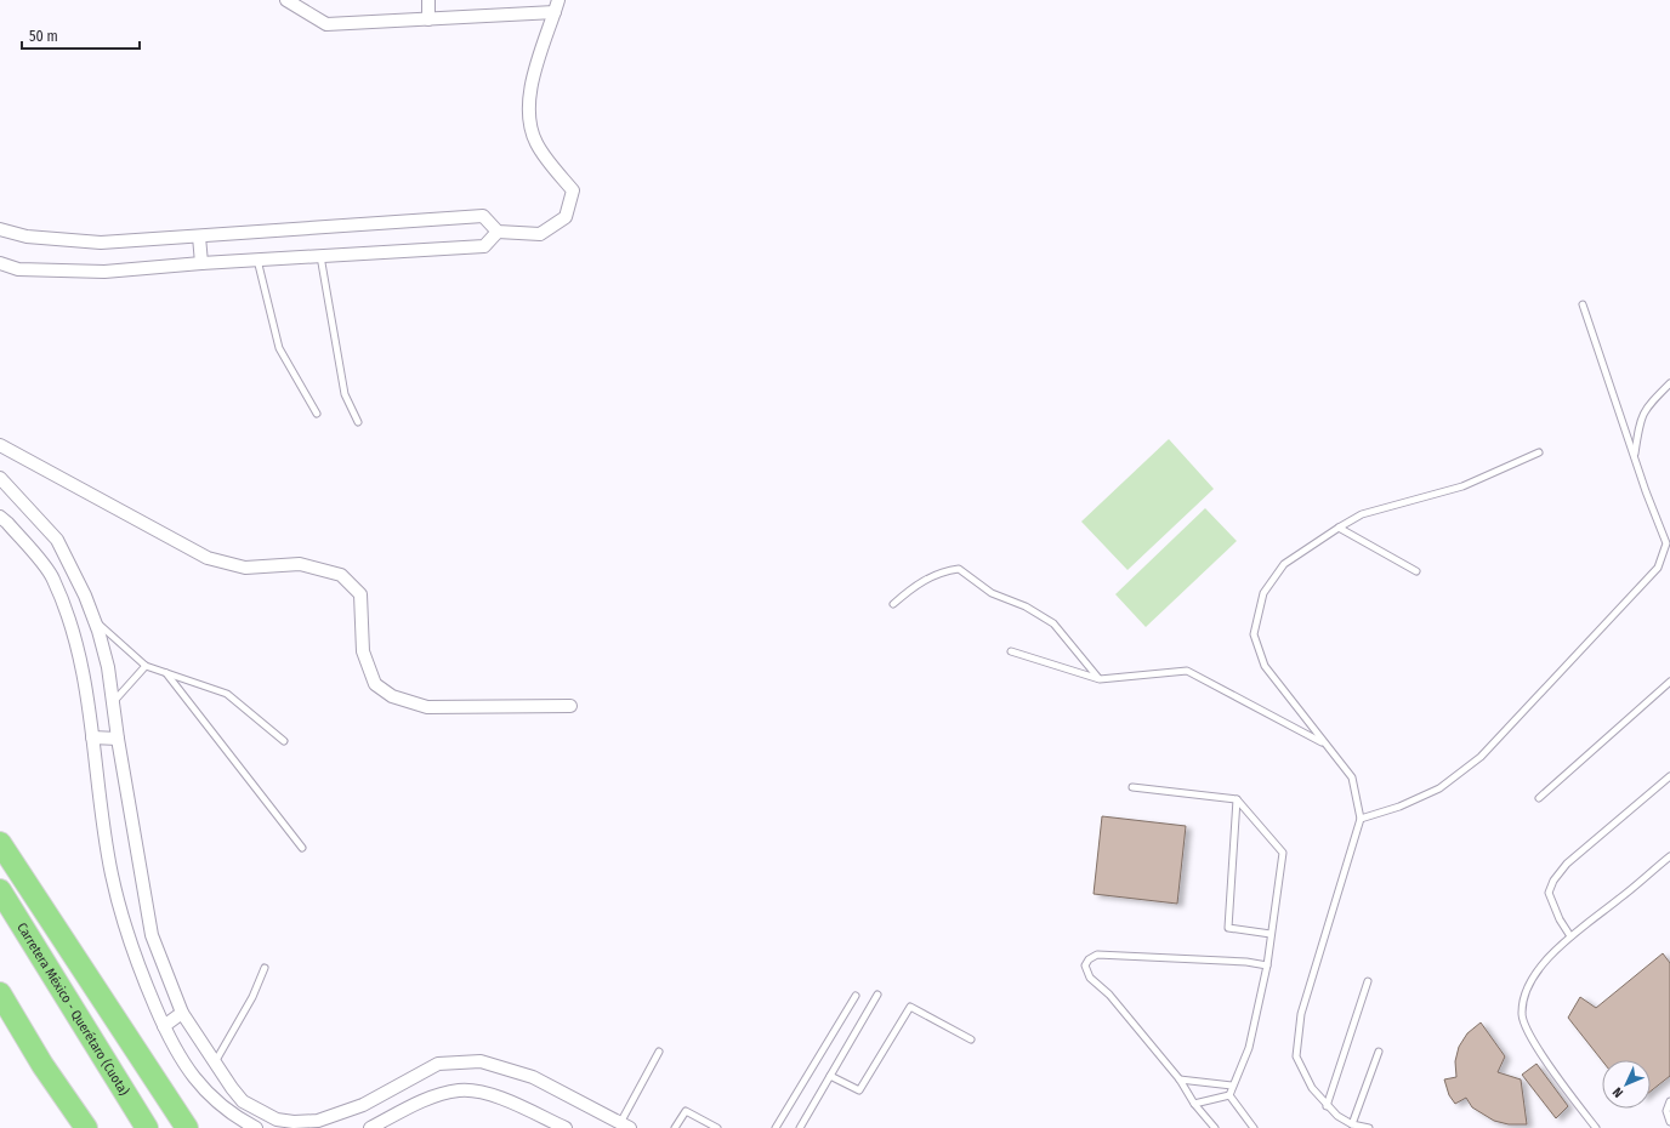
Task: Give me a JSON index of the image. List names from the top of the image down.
{
  "streets": {
    "highway": ["Carretera México - Querétaro (Cuota)"]
  },
  "scale_bar": "50 m",
  "north": "bottom left"
}
